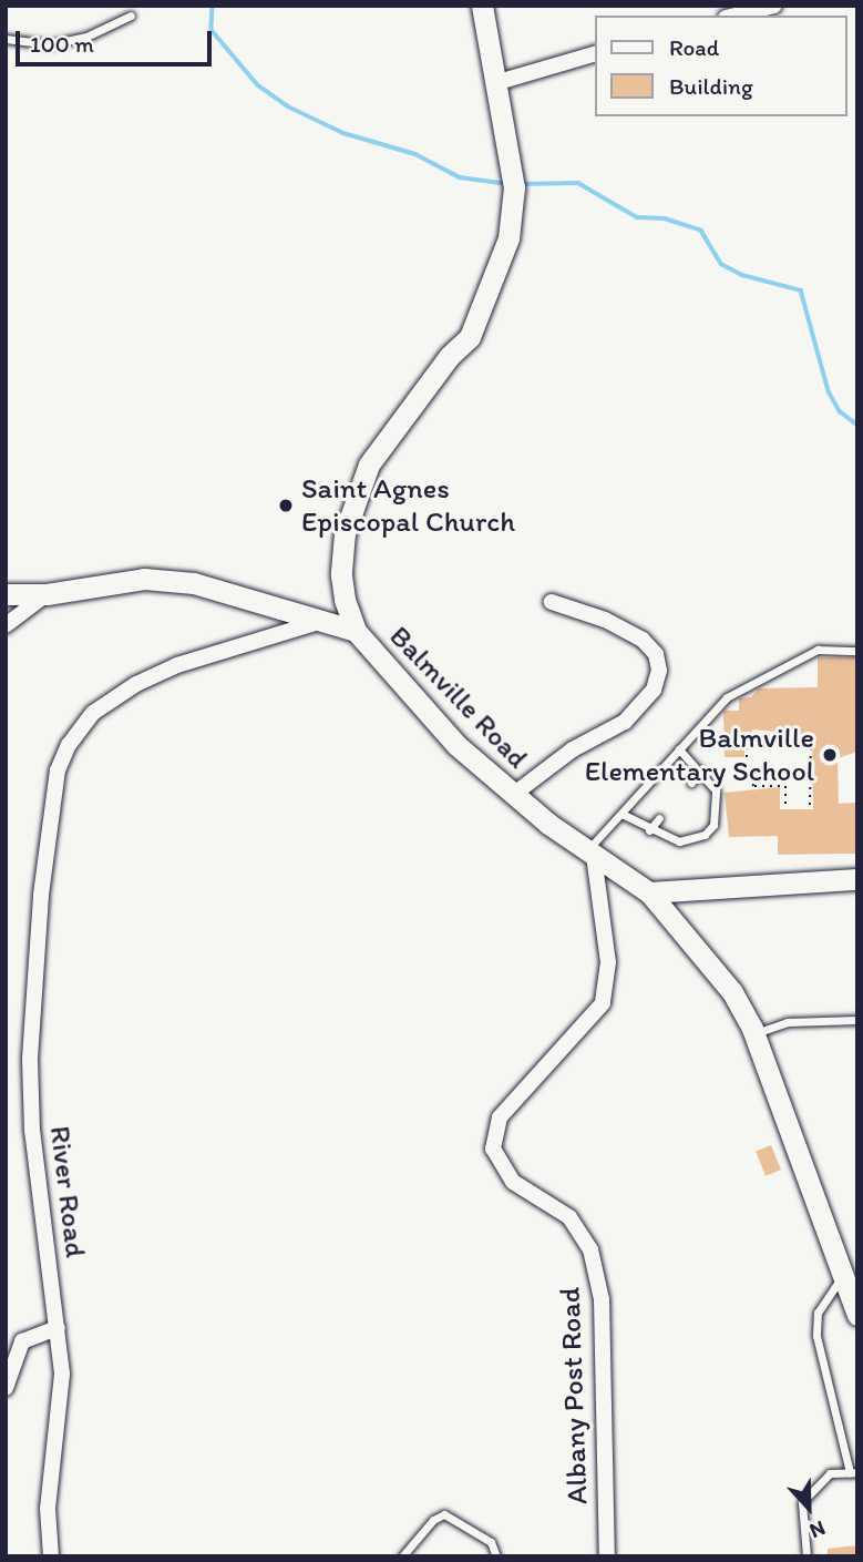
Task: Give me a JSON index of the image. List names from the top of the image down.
{
  "streets": {
    "street": ["Balmville Road", "River Road", "Albany Post Road"]
  },
  "crossings": [
    ["Balmville Road", "Albany Post Road"]
  ],
  "places": ["Saint Agnes Episcopal Church", "Balmville Elementary School"],
  "legend": ["Road", "Building"],
  "scale_bar": "100 m",
  "north": "bottom"
}
